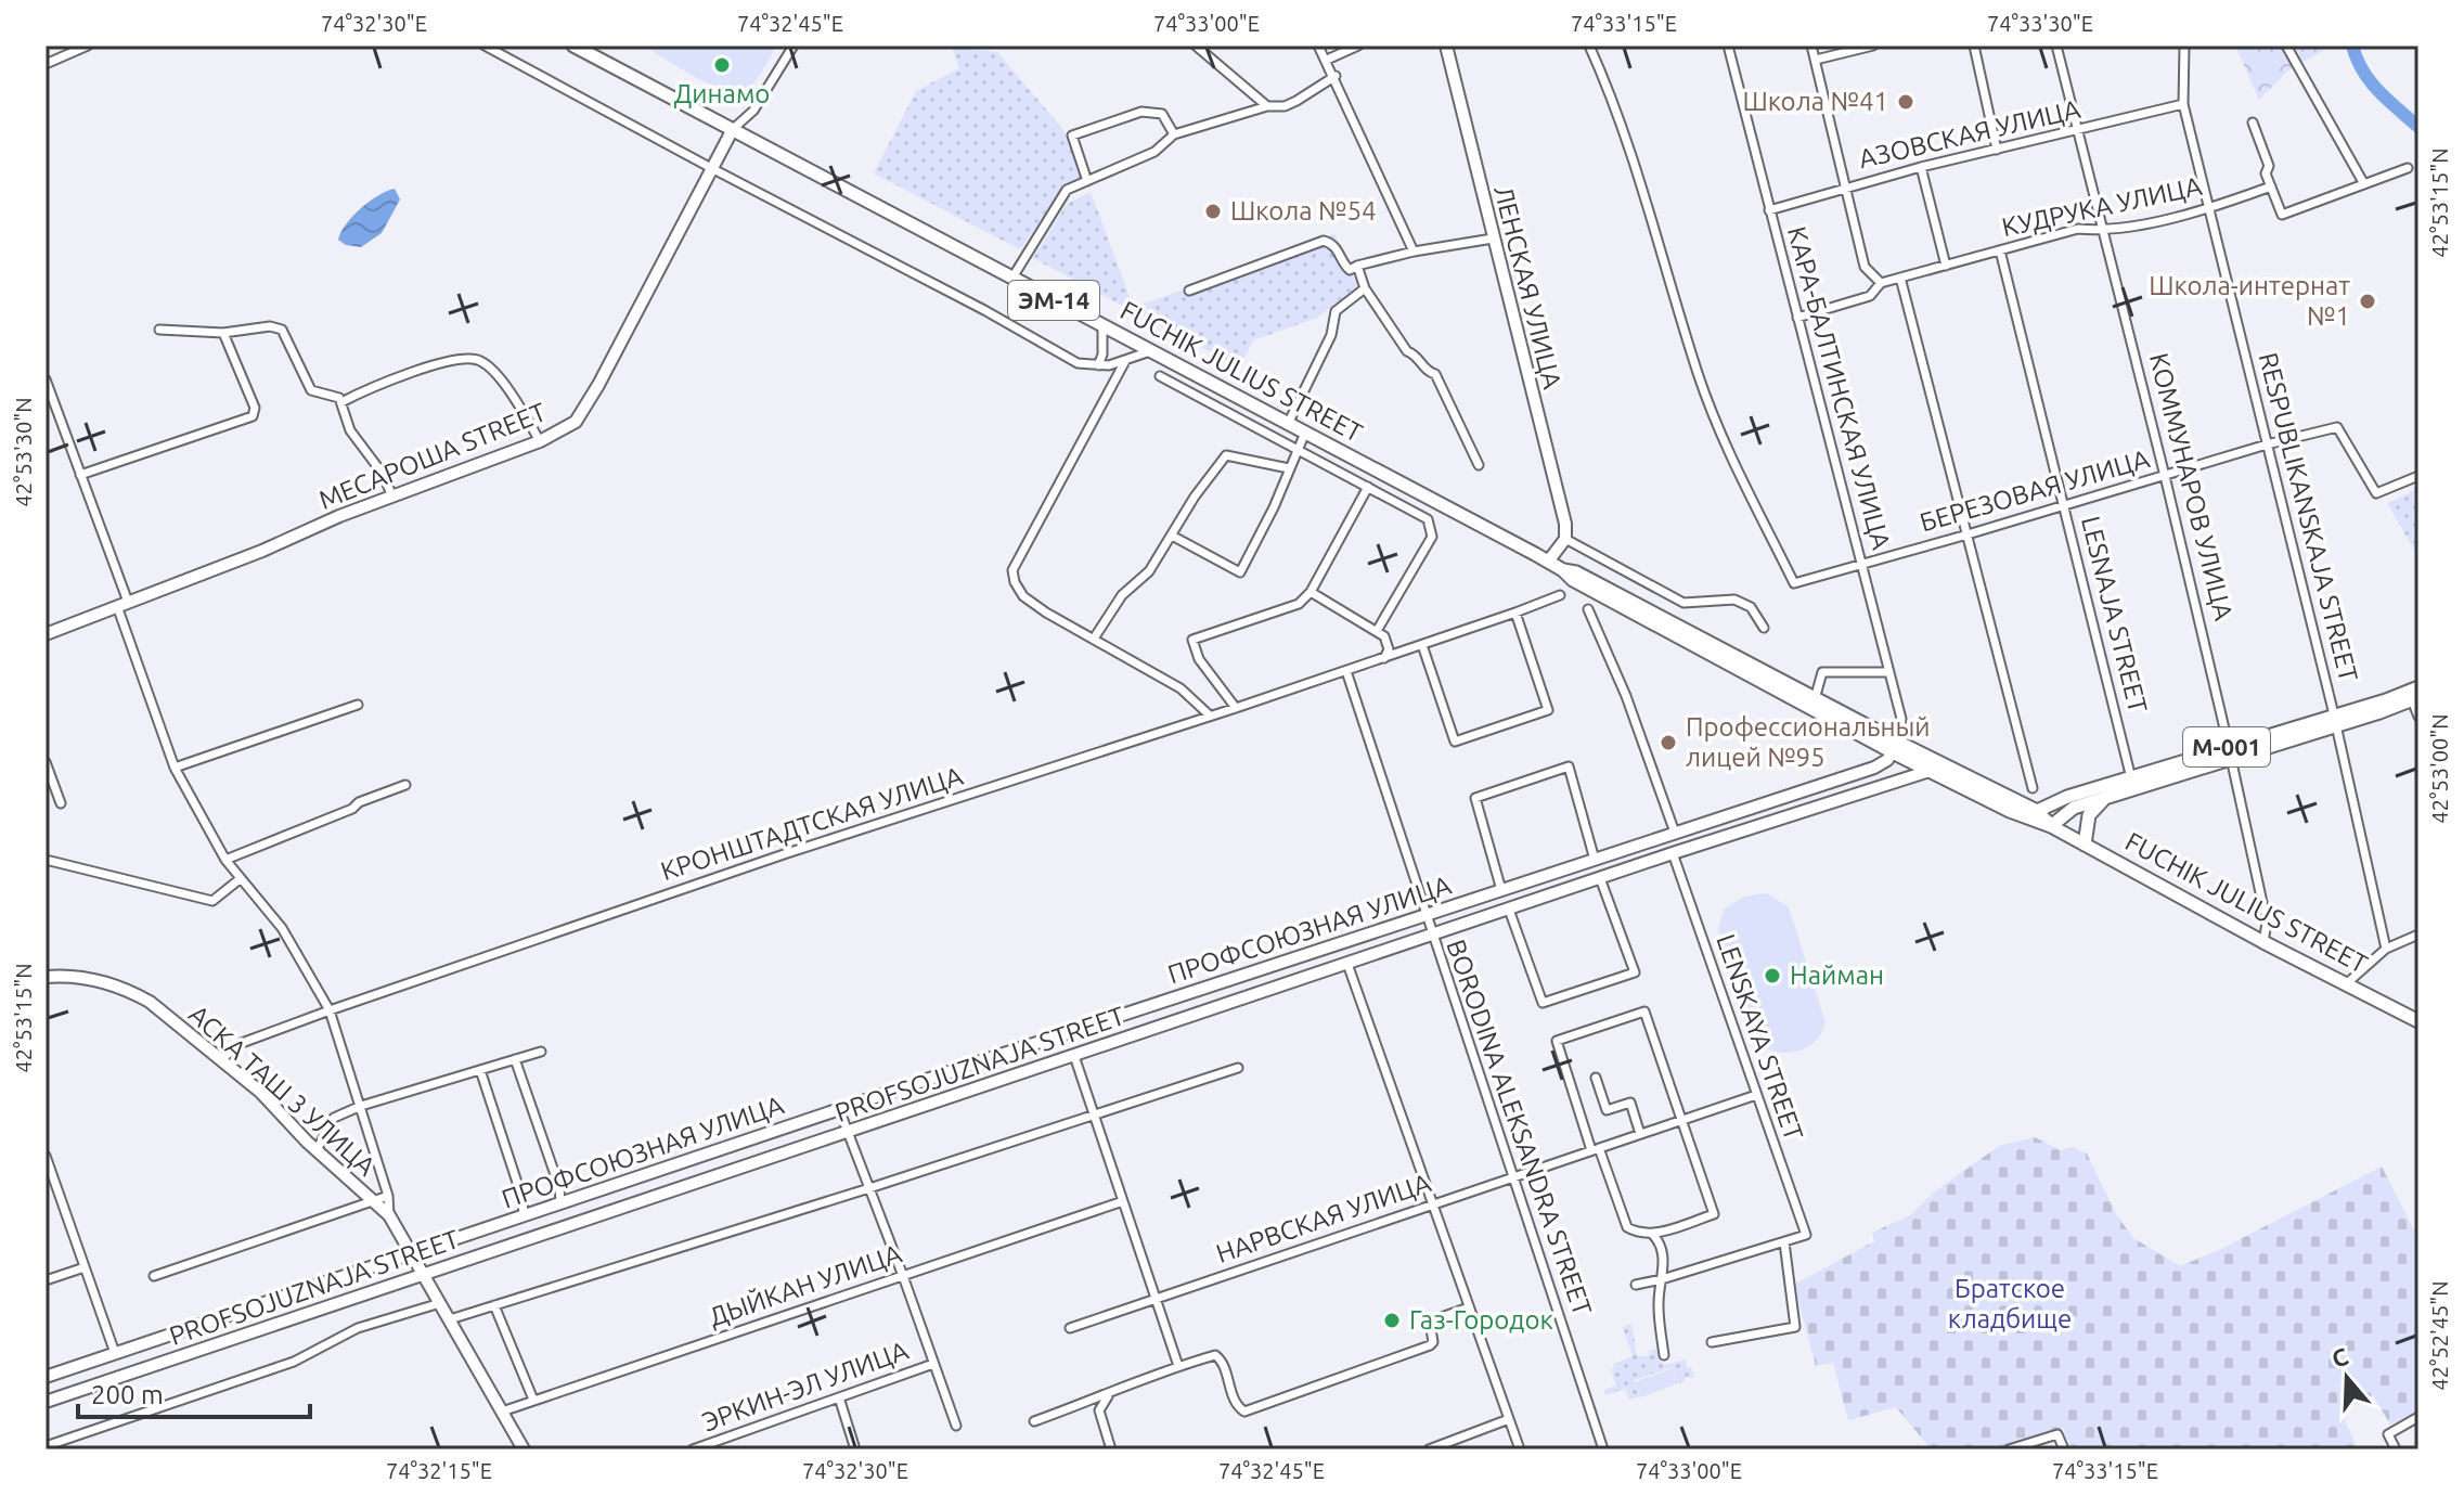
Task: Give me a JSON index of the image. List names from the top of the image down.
{
  "streets": {
    "main road": ["ЭМ-14", "FUCHIK JULIUS STREET", "М-001"],
    "street": [
      "АЗОВСКАЯ УЛИЦА",
      "КУДРУКА УЛИЦА",
      "ЛЕНСКАЯ УЛИЦА",
      "КАРА-БАЛТИНСКАЯ УЛИЦА",
      "МЕСАРОША STREET",
      "КОММУНАРОВ УЛИЦА",
      "БЕРЕЗОВАЯ УЛИЦА",
      "RESPUBLIKANSKAJA STREET",
      "LESNAJA STREET",
      "КРОНШТАДТСКАЯ УЛИЦА",
      "ПРОФСОЮЗНАЯ УЛИЦА",
      "LENSKAYA STREET",
      "PROFSOJUZNAJA STREET",
      "АСКА ТАШ 3 УЛИЦА",
      "BORODINA ALEKSANDRA STREET",
      "НАРВСКАЯ УЛИЦА",
      "ДЫЙКАН УЛИЦА",
      "ЭРКИН-ЭЛ УЛИЦА"
    ]
  },
  "crossings": [
    ["АЗОВСКАЯ УЛИЦА", "КАРА-БАЛТИНСКАЯ УЛИЦА"],
    ["АЗОВСКАЯ УЛИЦА", "КОММУНАРОВ УЛИЦА"],
    ["АЗОВСКАЯ УЛИЦА", "RESPUBLIKANSKAJA STREET"],
    ["КУДРУКА УЛИЦА", "КАРА-БАЛТИНСКАЯ УЛИЦА"],
    ["КУДРУКА УЛИЦА", "КОММУНАРОВ УЛИЦА"],
    ["КУДРУКА УЛИЦА", "RESPUBLIKANSKAJA STREET"],
    ["КУДРУКА УЛИЦА", "LESNAJA STREET"],
    ["FUCHIK JULIUS STREET", "КАРА-БАЛТИНСКАЯ УЛИЦА"],
    ["FUCHIK JULIUS STREET", "МЕСАРОША STREET"],
    ["FUCHIK JULIUS STREET", "КОММУНАРОВ УЛИЦА"],
    ["FUCHIK JULIUS STREET", "М-001"],
    ["FUCHIK JULIUS STREET", "ПРОФСОЮЗНАЯ УЛИЦА"],
    ["FUCHIK JULIUS STREET", "PROFSOJUZNAJA STREET"],
    ["КАРА-БАЛТИНСКАЯ УЛИЦА", "БЕРЕЗОВАЯ УЛИЦА"],
    ["КАРА-БАЛТИНСКАЯ УЛИЦА", "ПРОФСОЮЗНАЯ УЛИЦА"],
    ["КОММУНАРОВ УЛИЦА", "БЕРЕЗОВАЯ УЛИЦА"],
    ["КОММУНАРОВ УЛИЦА", "М-001"],
    ["БЕРЕЗОВАЯ УЛИЦА", "RESPUBLIKANSKAJA STREET"],
    ["БЕРЕЗОВАЯ УЛИЦА", "LESNAJA STREET"],
    ["RESPUBLIKANSKAJA STREET", "М-001"],
    ["LESNAJA STREET", "М-001"],
    ["КРОНШТАДТСКАЯ УЛИЦА", "АСКА ТАШ 3 УЛИЦА"],
    ["КРОНШТАДТСКАЯ УЛИЦА", "BORODINA ALEKSANDRA STREET"],
    ["ПРОФСОЮЗНАЯ УЛИЦА", "АСКА ТАШ 3 УЛИЦА"],
    ["ПРОФСОЮЗНАЯ УЛИЦА", "BORODINA ALEKSANDRA STREET"],
    ["LENSKAYA STREET", "PROFSOJUZNAJA STREET"],
    ["LENSKAYA STREET", "НАРВСКАЯ УЛИЦА"],
    ["PROFSOJUZNAJA STREET", "АСКА ТАШ 3 УЛИЦА"],
    ["PROFSOJUZNAJA STREET", "BORODINA ALEKSANDRA STREET"],
    ["АСКА ТАШ 3 УЛИЦА", "ДЫЙКАН УЛИЦА"],
    ["BORODINA ALEKSANDRA STREET", "НАРВСКАЯ УЛИЦА"]
  ],
  "parks": ["Братское кладбище"],
  "places": [
    "Динамо",
    "Школа №41",
    "Школа №54",
    "Школа-интернат №1",
    "Профессиональный лицей №95",
    "Найман",
    "Газ-Городок"
  ],
  "scale_bar": "200 m",
  "north": "top",
  "coordinates": [
    "74°32'30\"E",
    "74°32'45\"E",
    "74°33'00\"E",
    "74°33'15\"E",
    "74°33'30\"E",
    "42°53'15\"N",
    "42°53'30\"N",
    "42°53'00\"N",
    "42°52'45\"N",
    "74°32'15\"E"
  ]
}
